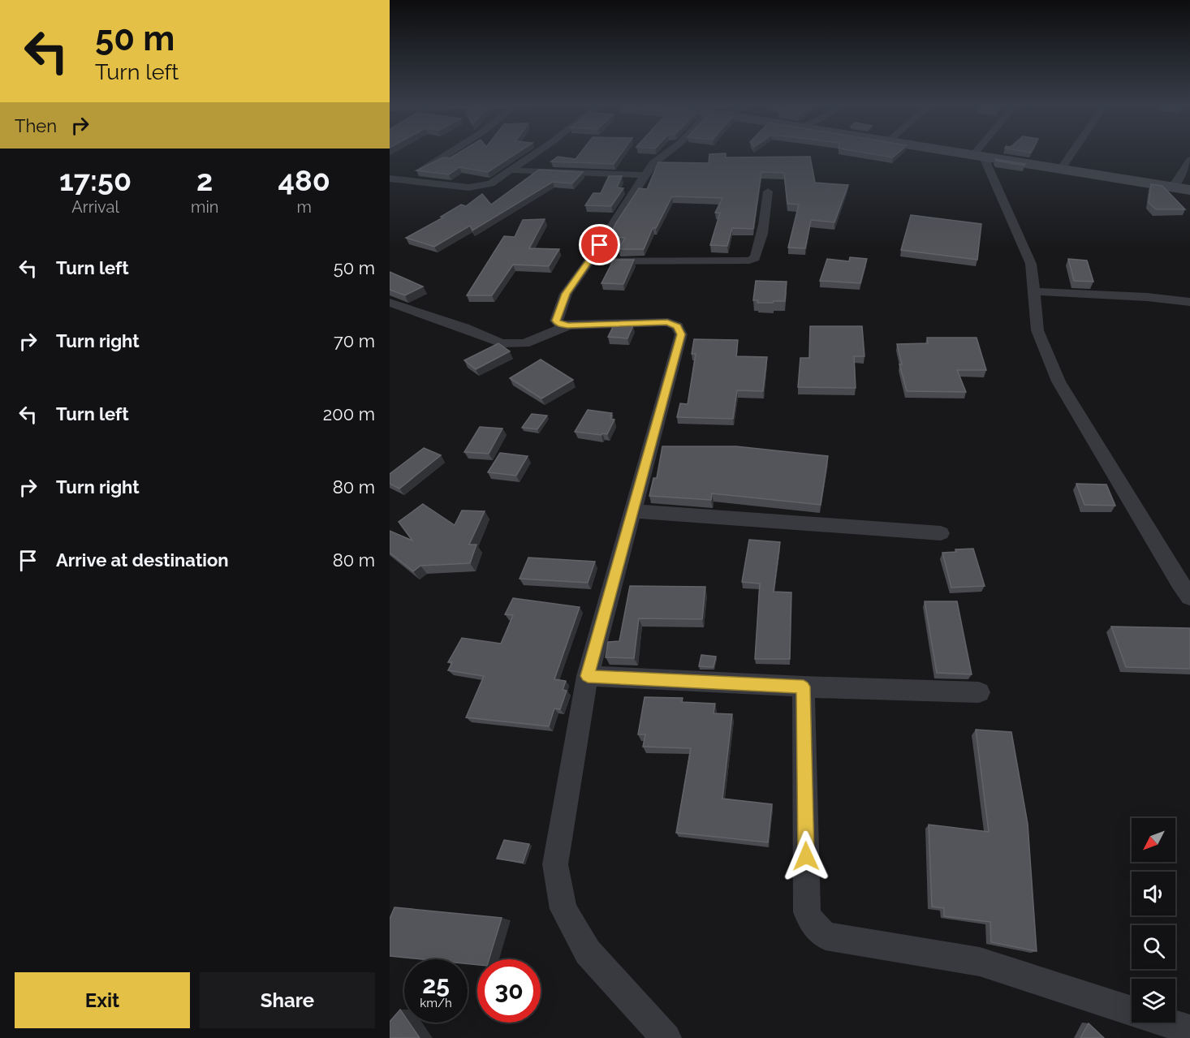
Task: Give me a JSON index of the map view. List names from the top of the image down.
{
  "north": "bottom left",
  "page": {
    "turn": ["50 m", "Turn left"],
    "then": "Then",
    "eta": [
      "17:50",
      "Arrival",
      "2",
      "min",
      "480",
      "m"
    ],
    "list": [
      {
        "name": "Turn left",
        "value": "50 m"
      },
      {
        "name": "Turn right",
        "value": "70 m"
      },
      {
        "name": "Turn left",
        "value": "200 m"
      },
      {
        "name": "Turn right",
        "value": "80 m"
      },
      {
        "name": "Arrive at destination",
        "value": "80 m"
      }
    ],
    "speed": "25 km/h",
    "limit": "30",
    "buttons": ["Exit", "Share"]
  }
}
